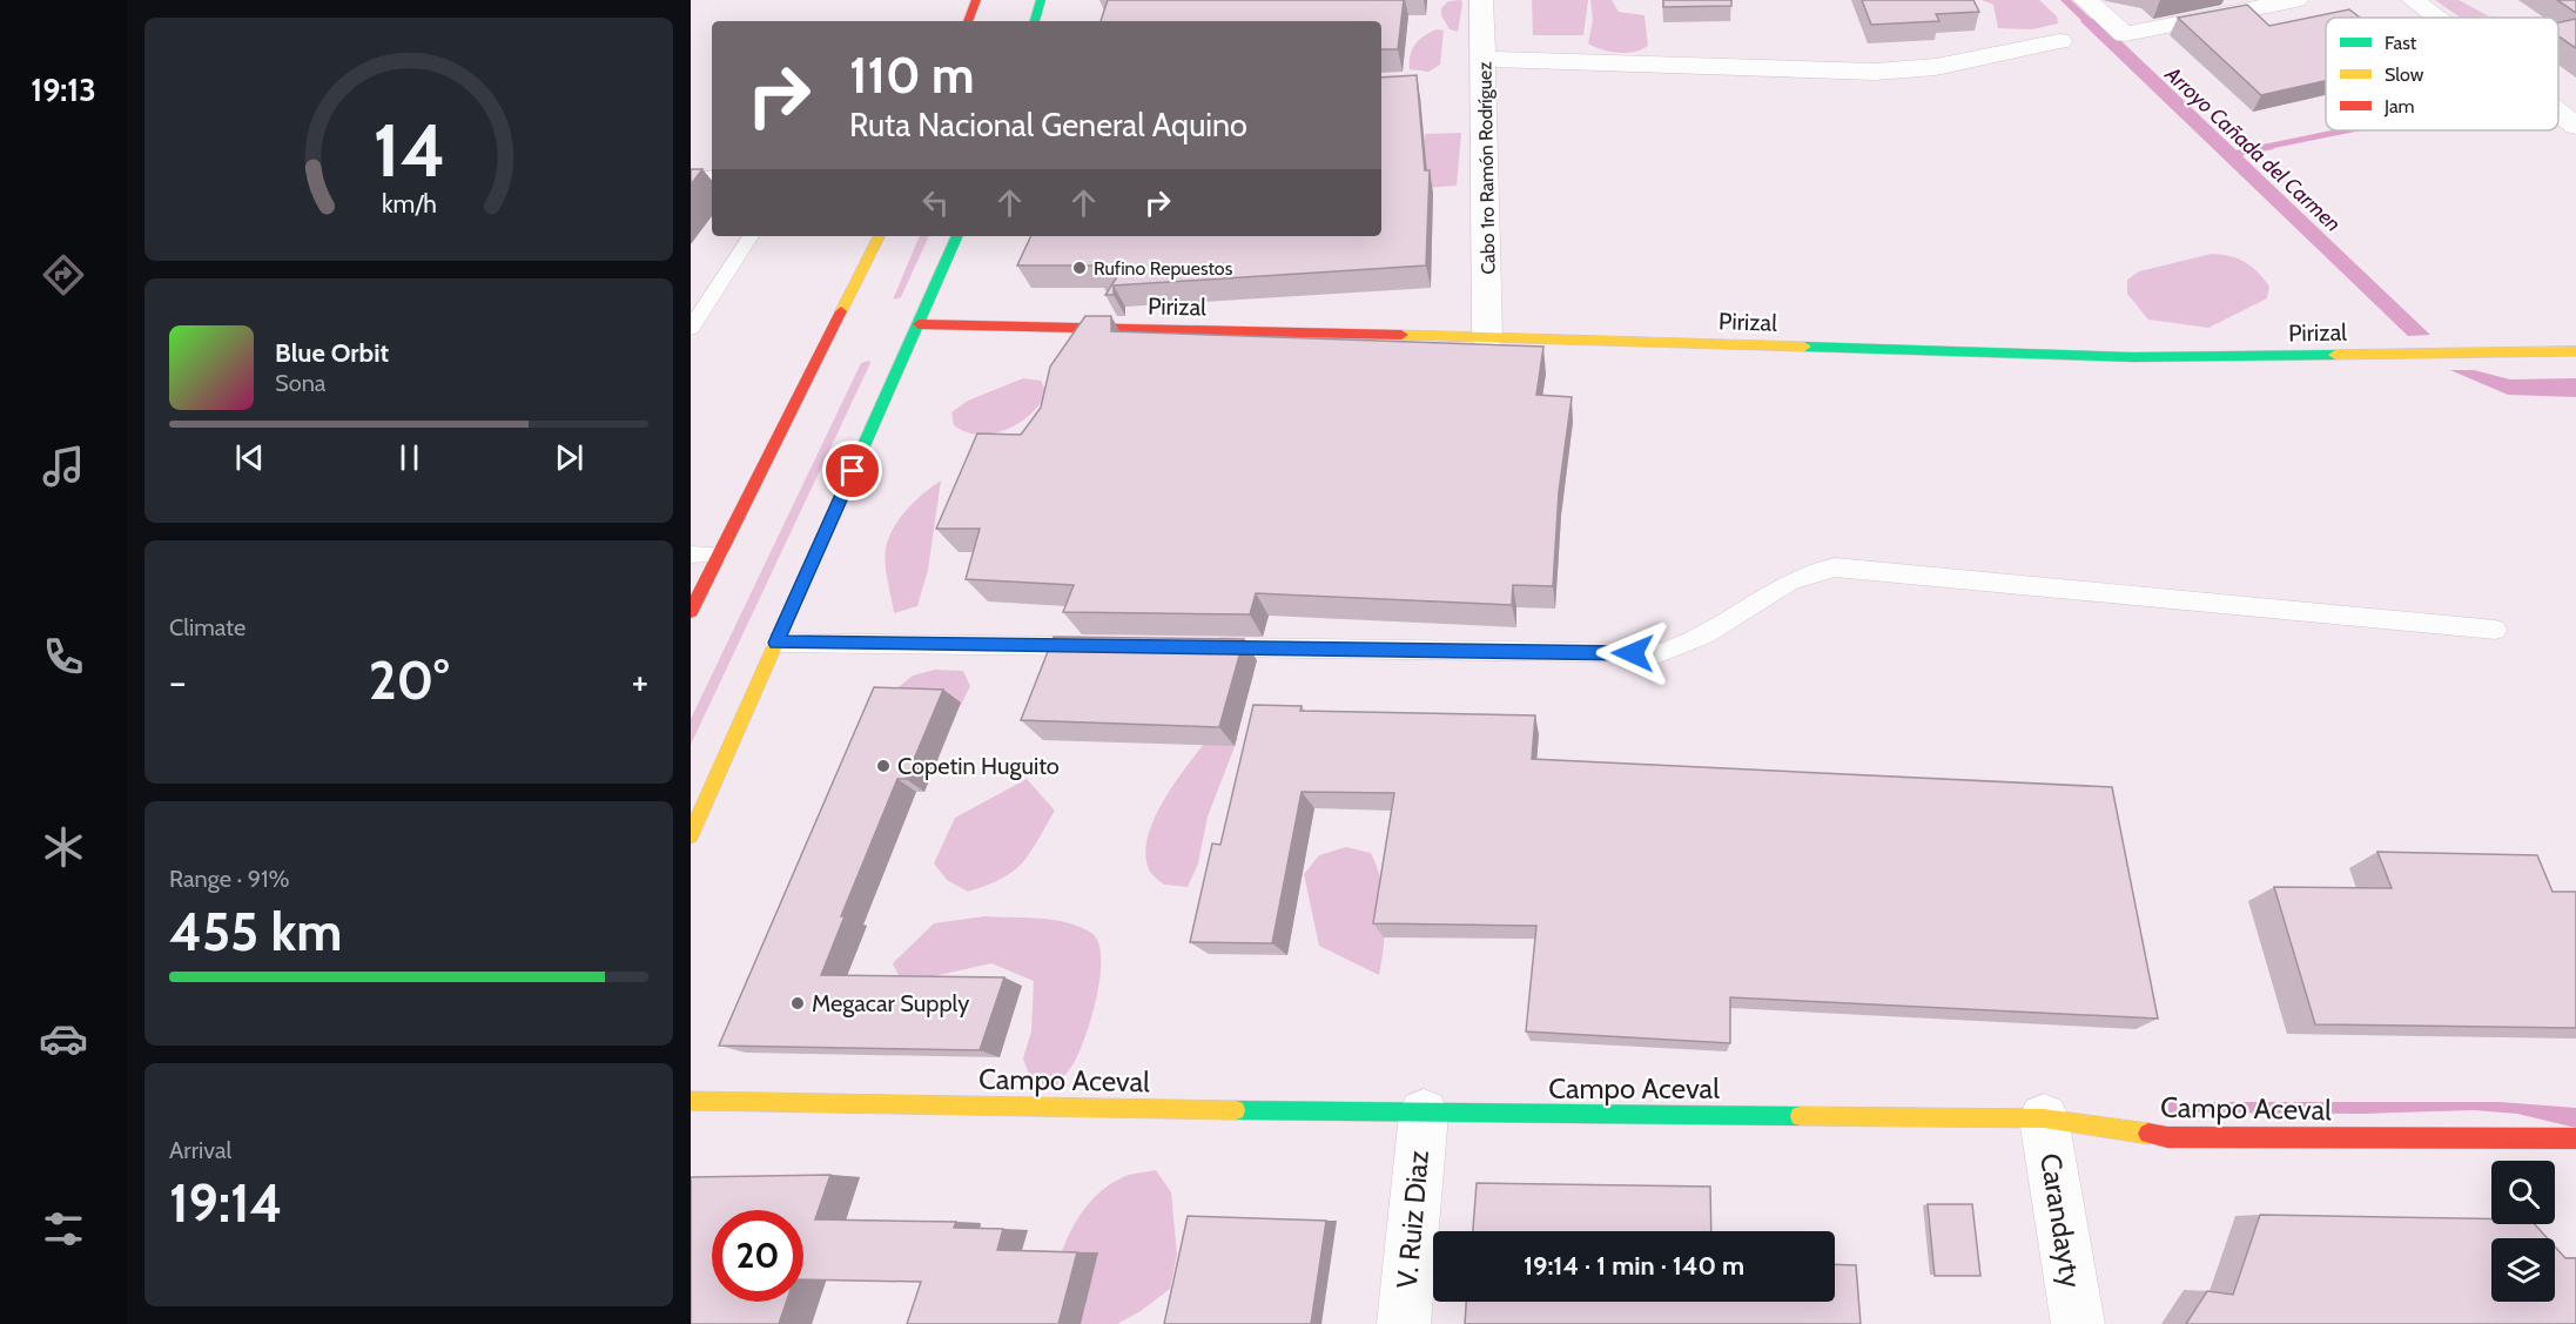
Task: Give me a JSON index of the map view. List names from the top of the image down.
{
  "streets": {
    "main road": ["Pirizal", "Campo Aceval"],
    "street": ["Cabo 1ro Ramón Rodríguez", "V. Ruiz Diaz", "Carandayty"]
  },
  "crossings": [
    ["Cabo 1ro Ramón Rodríguez", "Pirizal"],
    ["Campo Aceval", "V. Ruiz Diaz"],
    ["Campo Aceval", "Carandayty"]
  ],
  "water": ["Arroyo Cañada del Carmen"],
  "places": ["Rufino Repuestos", "Copetin Huguito", "Megacar Supply"],
  "legend": ["Fast", "Slow", "Jam"],
  "page": {
    "tabs": "19:13",
    "turn": ["110 m", "Ruta Nacional General Aquino"],
    "song": ["Blue Orbit", "Sona"],
    "tile": [
      "Climate",
      ["Range · 91%", "455 km"],
      ["Arrival", "19:14"]
    ],
    "heat": ["−", "20°", "+"],
    "limit": "20",
    "trip": "19:14 · 1 min · 140 m",
    "gauge": ["14", "km/h"]
  }
}
